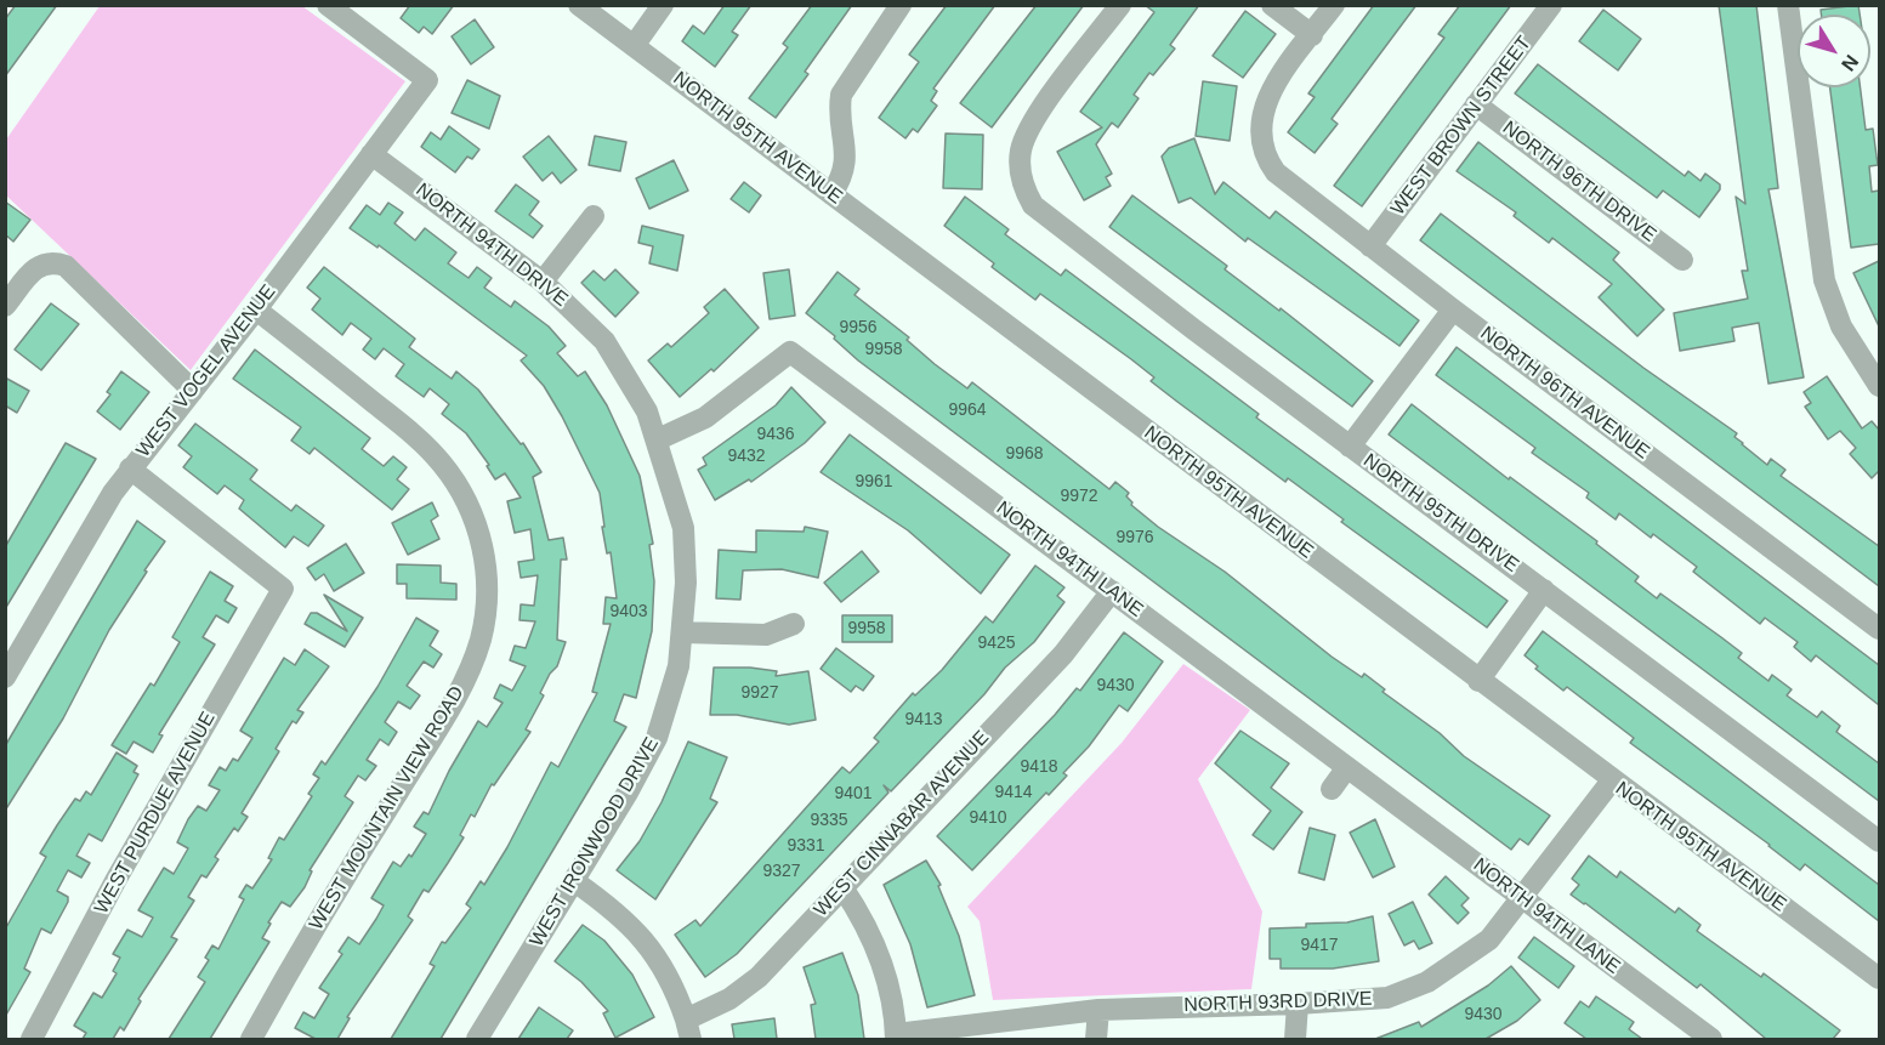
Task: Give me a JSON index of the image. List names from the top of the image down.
{
  "streets": {
    "street": [
      "WEST BROWN STREET",
      "NORTH 95TH AVENUE",
      "NORTH 96TH DRIVE",
      "NORTH 94TH DRIVE",
      "WEST VOGEL AVENUE",
      "NORTH 96TH AVENUE",
      "NORTH 95TH DRIVE",
      "NORTH 94TH LANE",
      "WEST MOUNTAIN VIEW ROAD",
      "WEST PURDUE AVENUE",
      "WEST CINNABAR AVENUE",
      "WEST IRONWOOD DRIVE",
      "NORTH 93RD DRIVE"
    ]
  },
  "crossings": [
    ["WEST BROWN STREET", "NORTH 96TH DRIVE"],
    ["WEST BROWN STREET", "NORTH 96TH AVENUE"],
    ["NORTH 95TH AVENUE", "NORTH 93RD DRIVE"],
    ["NORTH 94TH DRIVE", "WEST VOGEL AVENUE"],
    ["NORTH 94TH DRIVE", "NORTH 94TH LANE"],
    ["NORTH 94TH DRIVE", "WEST IRONWOOD DRIVE"],
    ["WEST VOGEL AVENUE", "WEST MOUNTAIN VIEW ROAD"],
    ["WEST VOGEL AVENUE", "WEST PURDUE AVENUE"],
    ["NORTH 94TH LANE", "WEST CINNABAR AVENUE"],
    ["NORTH 94TH LANE", "NORTH 93RD DRIVE"]
  ],
  "house_numbers": [
    "9956",
    "9958",
    "9964",
    "9436",
    "9968",
    "9432",
    "9961",
    "9972",
    "9976",
    "9403",
    "9958",
    "9425",
    "9430",
    "9927",
    "9413",
    "9418",
    "9414",
    "9401",
    "9410",
    "9335",
    "9331",
    "9327",
    "9417",
    "9430"
  ],
  "north": "bottom right"
}
